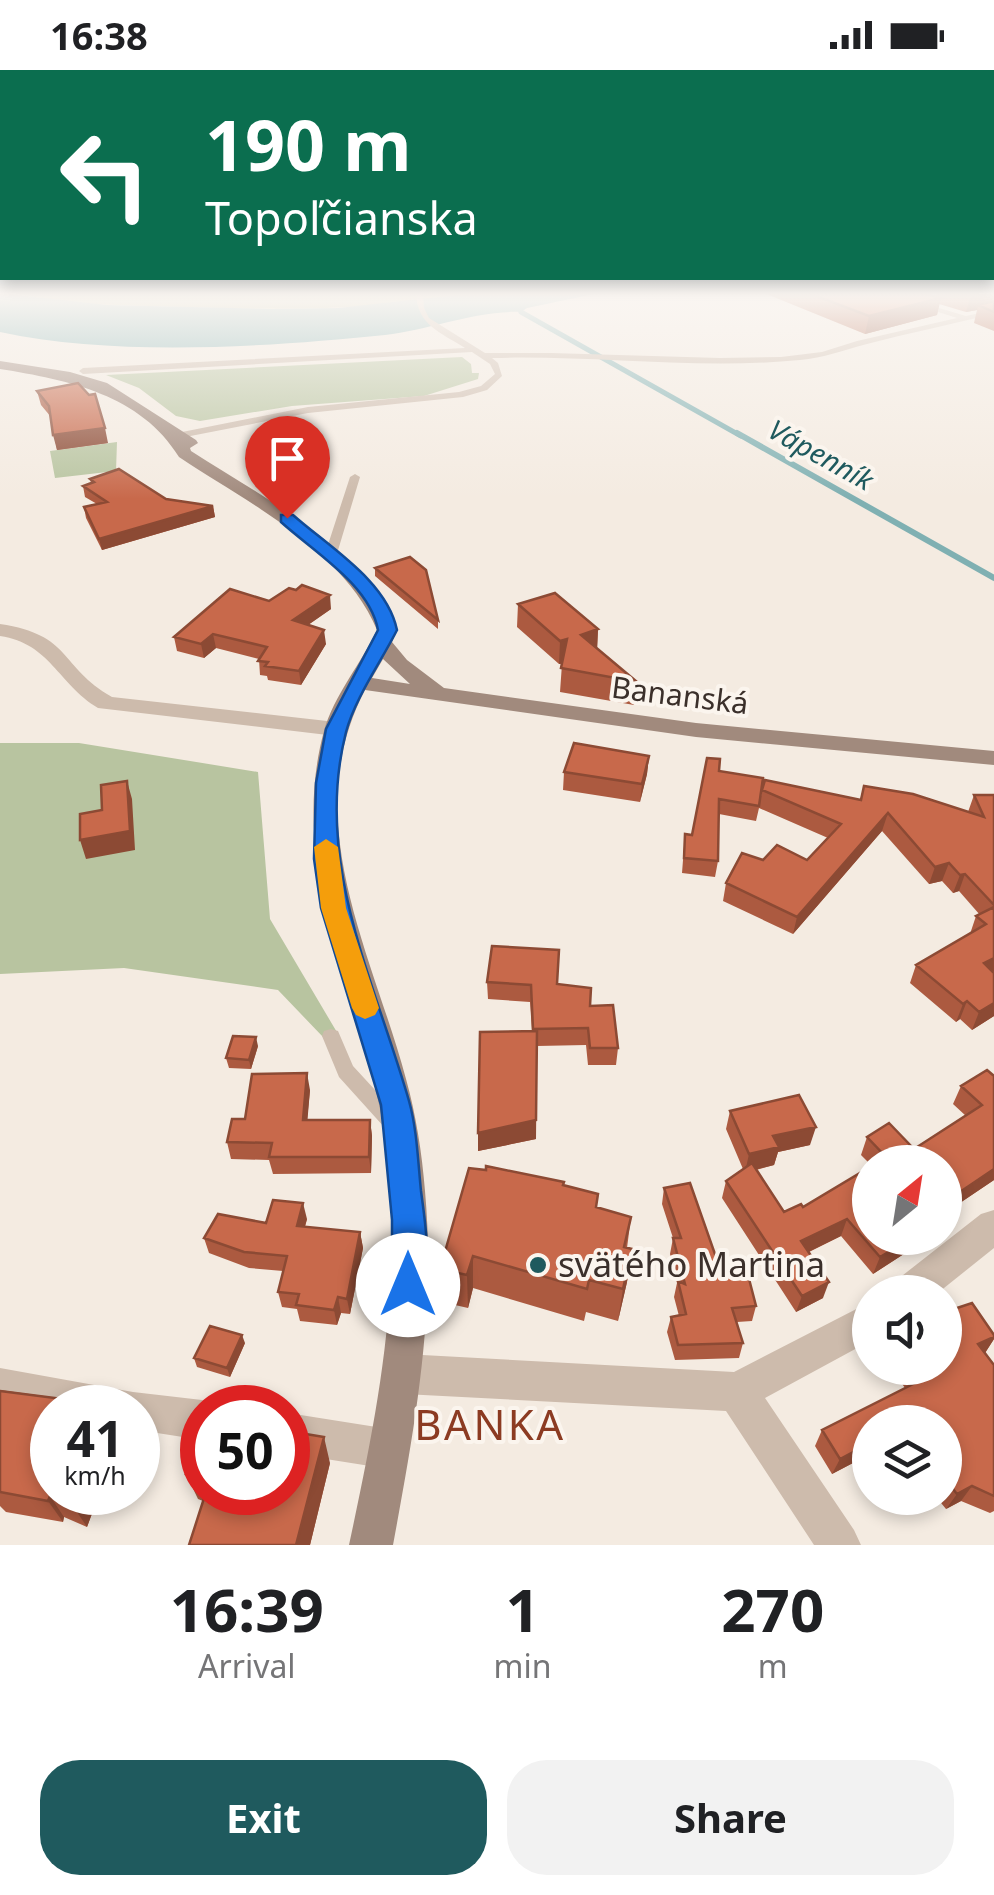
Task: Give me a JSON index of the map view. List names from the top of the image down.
{
  "streets": {
    "main road": ["Bananská"]
  },
  "districts": ["BANKA"],
  "water": ["Vápenník"],
  "places": ["svätého Martina"],
  "north": "top right",
  "page": {
    "status": "16:38",
    "turn": ["190 m", "Topoľčianska"],
    "speed": "41 km/h",
    "limit": "50",
    "eta": [
      "16:39",
      "Arrival",
      "1",
      "min",
      "270",
      "m"
    ],
    "buttons": ["Exit", "Share"]
  }
}
